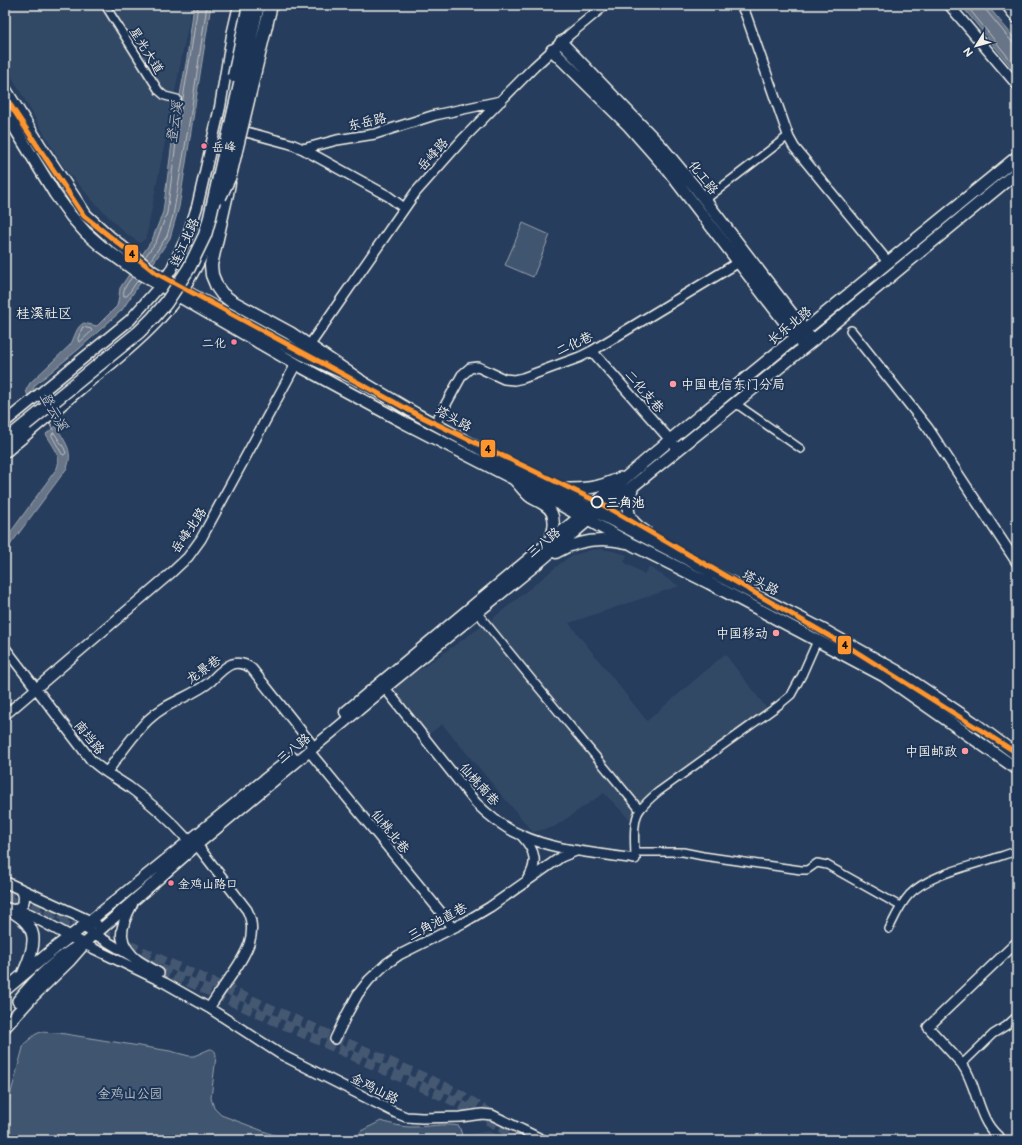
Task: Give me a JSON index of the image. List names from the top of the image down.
{
  "streets": {
    "highway": ["连江北路"],
    "main road": [
      "化工路",
      "长乐北路",
      "塔头路",
      "三八路"
    ],
    "street": [
      "星光大道",
      "东岳路",
      "岳峰路",
      "二化巷",
      "二化支巷",
      "岳峰北路",
      "龙景巷",
      "南垱路",
      "仙桃南巷",
      "仙桃北巷",
      "三角池直巷",
      "金鸡山路"
    ]
  },
  "crossings": [
    ["东岳路", "岳峰路"],
    ["岳峰路", "化工路"],
    ["化工路", "长乐北路"],
    ["化工路", "二化巷"],
    ["长乐北路", "二化支巷"],
    ["长乐北路", "塔头路"],
    ["长乐北路", "三八路"],
    ["二化巷", "二化支巷"],
    ["二化巷", "塔头路"],
    ["塔头路", "岳峰北路"],
    ["塔头路", "三八路"],
    ["岳峰北路", "南垱路"],
    ["三八路", "龙景巷"],
    ["三八路", "南垱路"],
    ["三八路", "仙桃南巷"],
    ["三八路", "仙桃北巷"],
    ["龙景巷", "南垱路"],
    ["龙景巷", "仙桃北巷"],
    ["南垱路", "金鸡山路"],
    ["仙桃南巷", "三角池直巷"],
    ["仙桃北巷", "三角池直巷"]
  ],
  "districts": ["桂溪社区"],
  "water": ["登云溪"],
  "parks": ["金鸡山公园"],
  "places": [
    "岳峰",
    "二化",
    "中国电信东门分局",
    "三角池",
    "中国移动",
    "中国邮政",
    "金鸡山路口"
  ],
  "lines": ["transit line 4"],
  "north": "bottom left"
}
